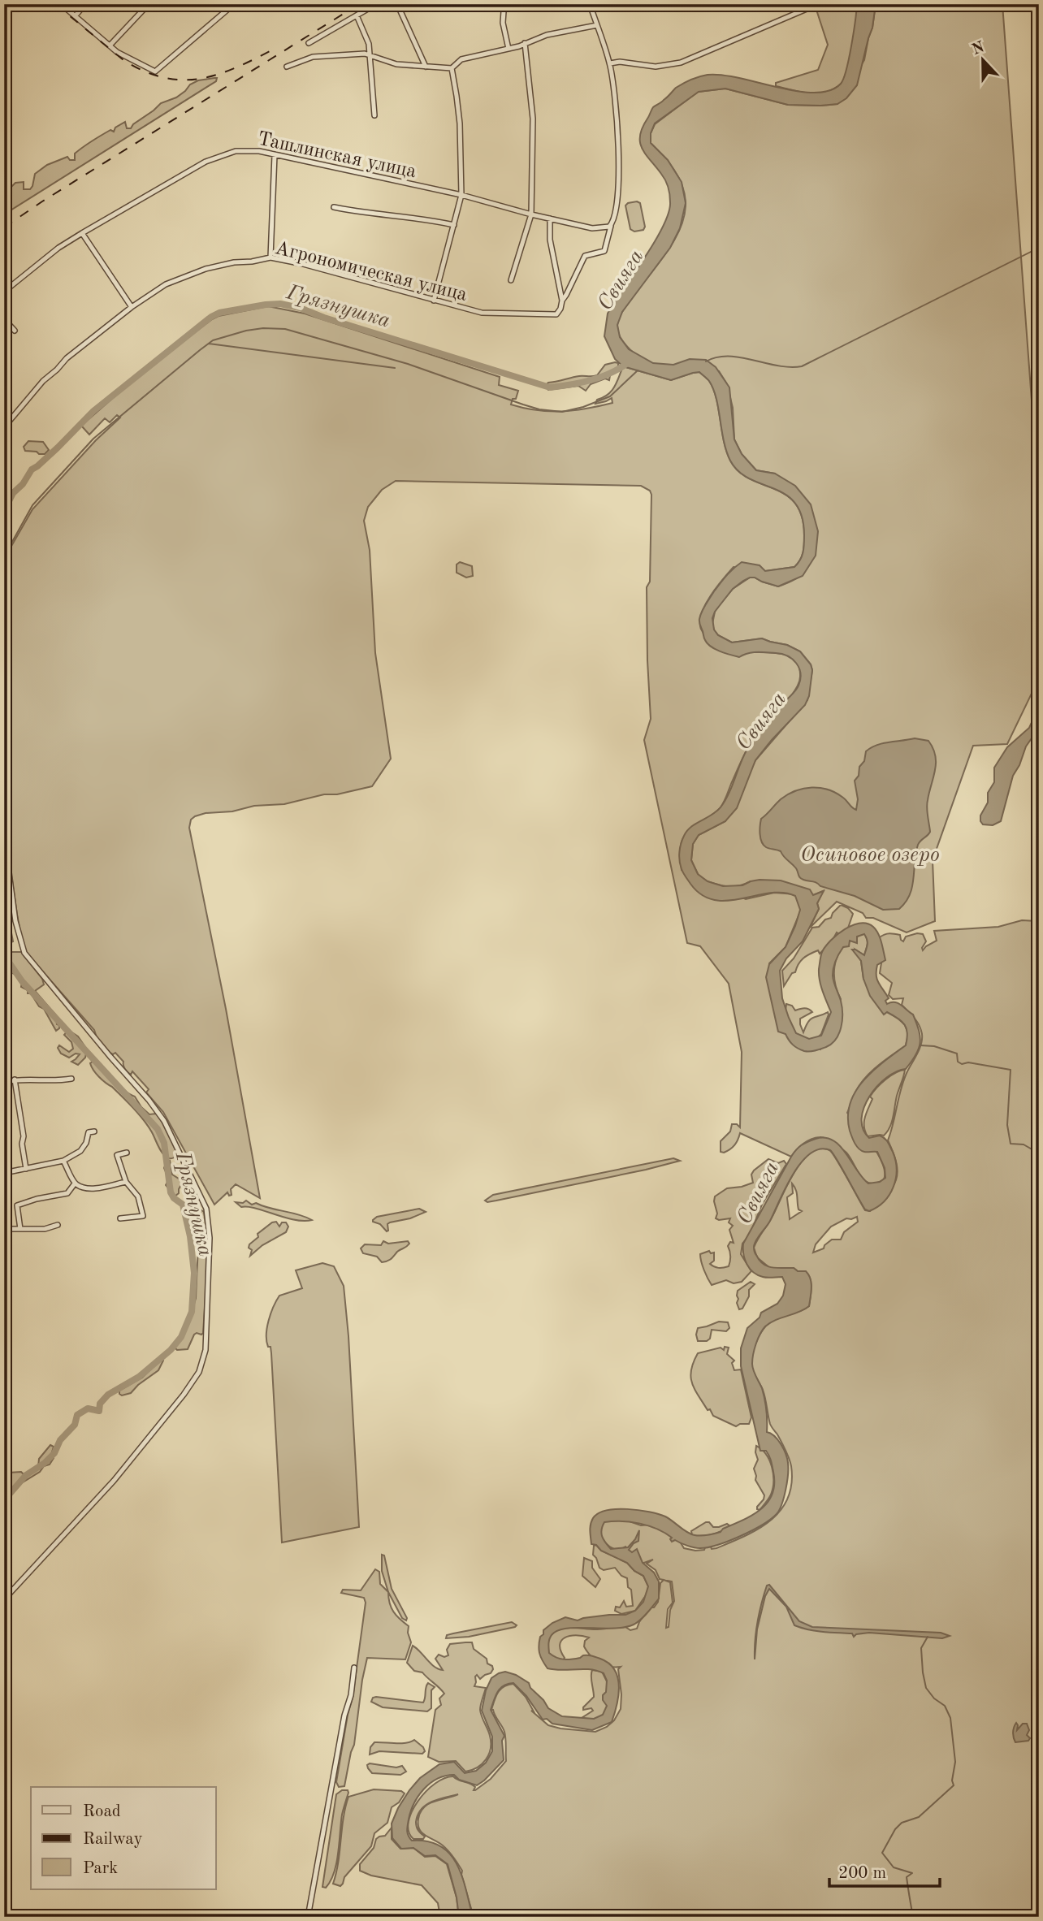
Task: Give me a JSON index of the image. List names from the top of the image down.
{
  "streets": {
    "street": ["Ташлинская улица", "Агрономическая улица"]
  },
  "water": ["Свияга", "Грязнушка", "Осиновое озеро"],
  "legend": ["Road", "Railway", "Park"],
  "scale_bar": "200 m",
  "north": "top"
}
